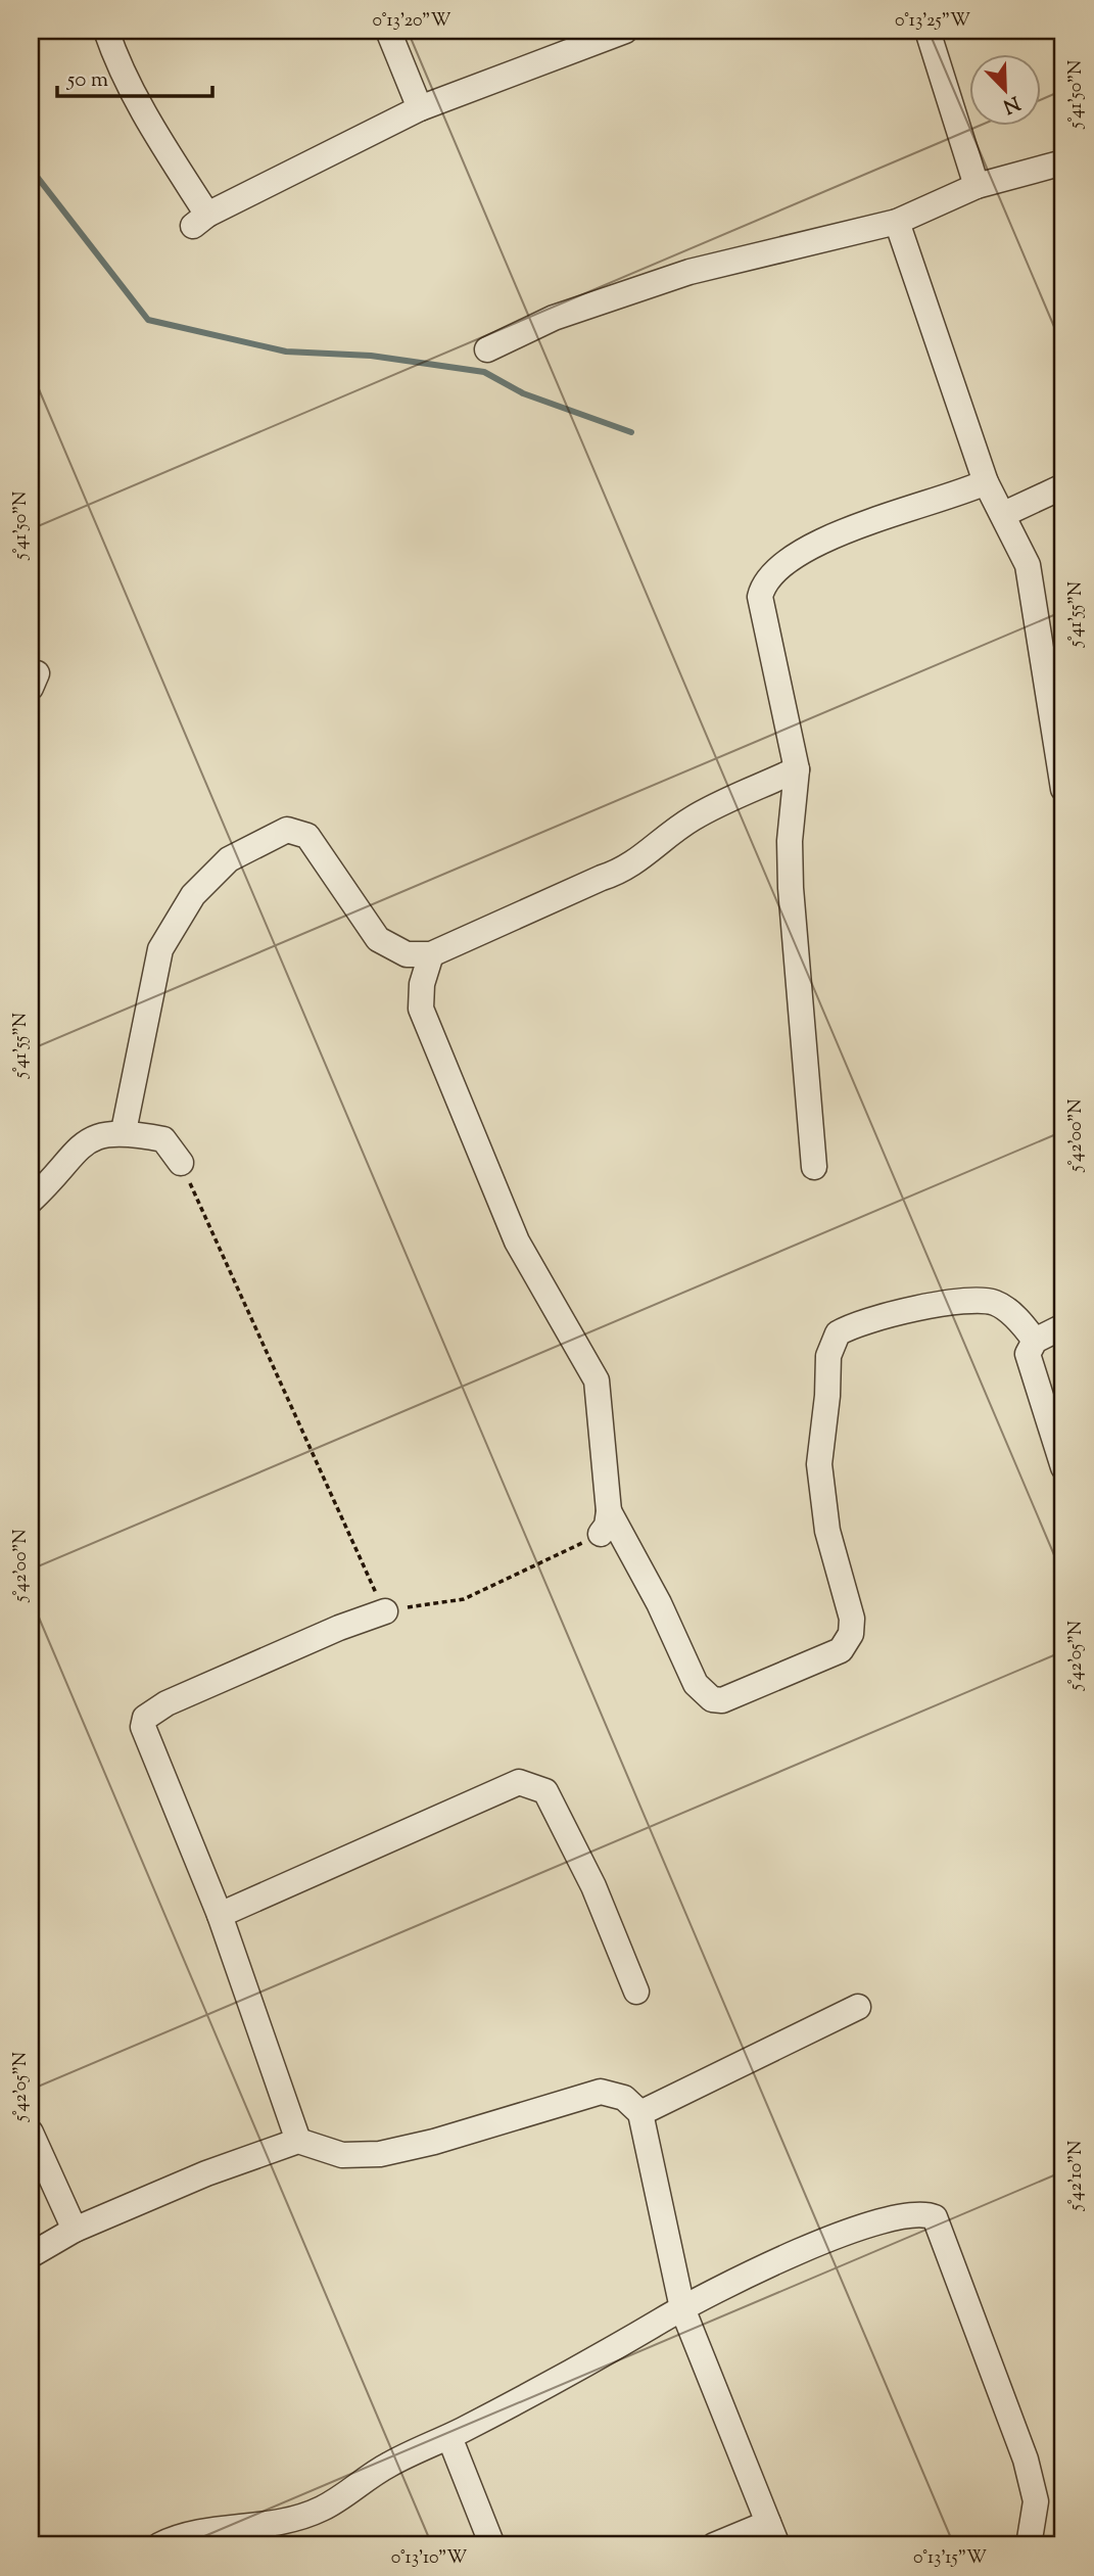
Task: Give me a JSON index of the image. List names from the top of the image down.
{
  "scale_bar": "50 m",
  "north": "bottom right",
  "coordinates": [
    "0°13'20\"W",
    "0°13'25\"W",
    "5°41'50\"N",
    "5°41'55\"N",
    "5°42'00\"N",
    "5°42'05\"N",
    "5°42'10\"N",
    "0°13'10\"W",
    "0°13'15\"W"
  ]
}
